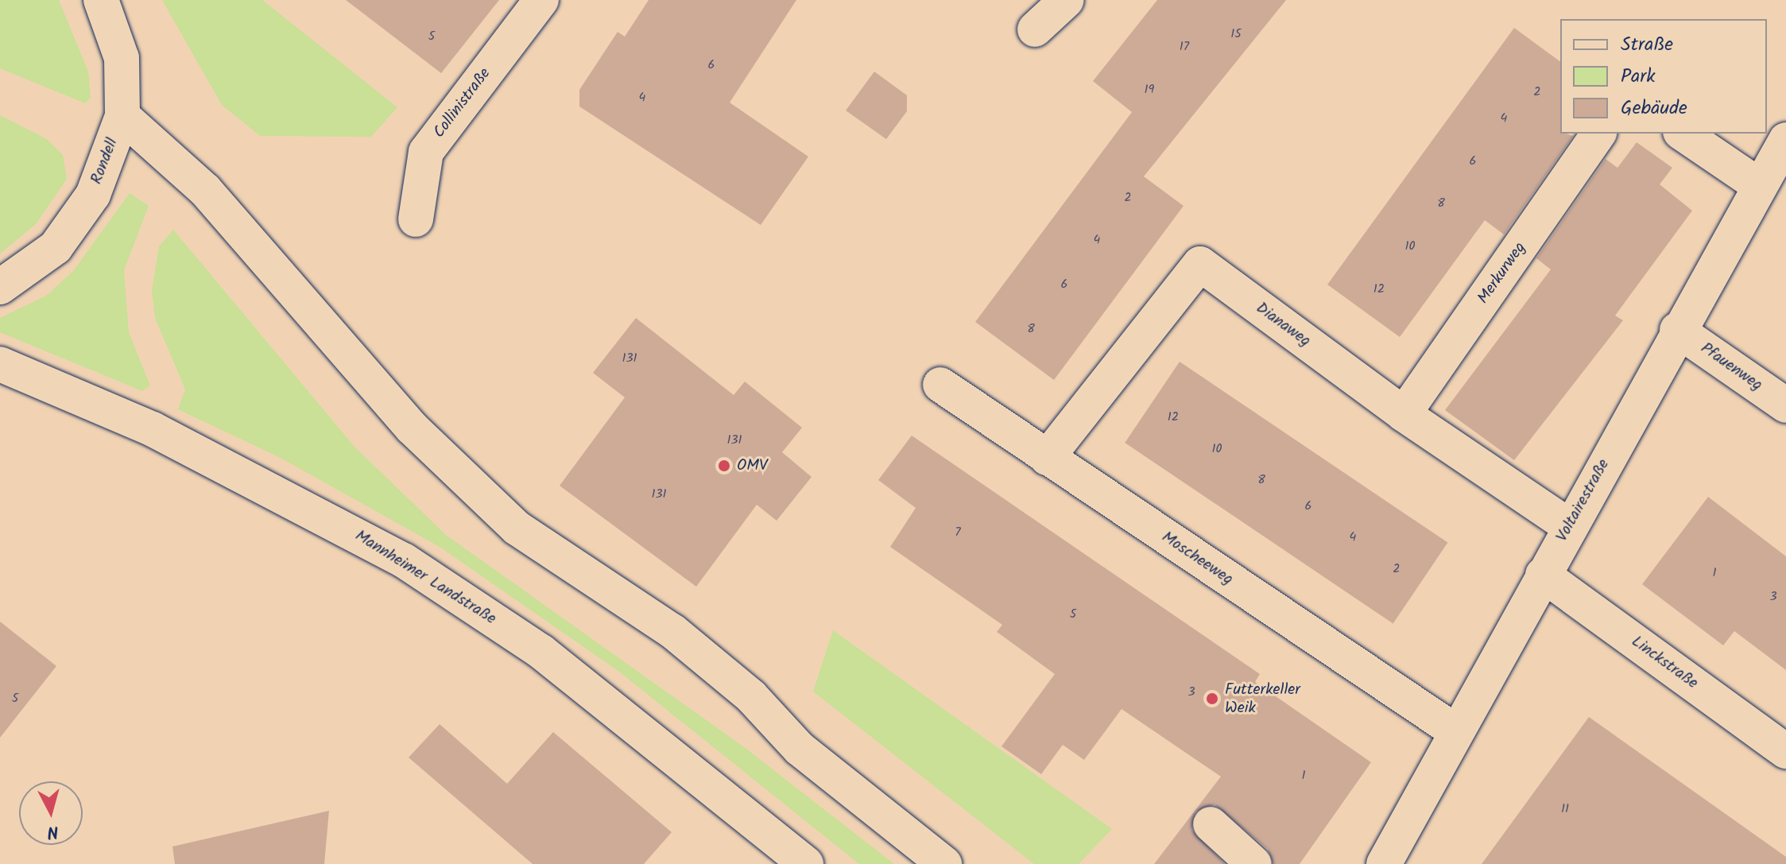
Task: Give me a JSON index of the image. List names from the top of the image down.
{
  "streets": {
    "street": [
      "Collinistraße",
      "Rondell",
      "Merkurweg",
      "Dianaweg",
      "Pfauenweg",
      "Voltairestraße",
      "Moscheeweg",
      "Mannheimer Landstraße",
      "Linckstraße"
    ]
  },
  "crossings": [
    ["Merkurweg", "Dianaweg"],
    ["Dianaweg", "Voltairestraße"],
    ["Dianaweg", "Moscheeweg"],
    ["Pfauenweg", "Voltairestraße"],
    ["Voltairestraße", "Moscheeweg"],
    ["Voltairestraße", "Linckstraße"]
  ],
  "places": ["OMV", "Futterkeller Weik"],
  "house_numbers": [
    "15",
    "5",
    "17",
    "6",
    "19",
    "2",
    "4",
    "4",
    "6",
    "2",
    "8",
    "4",
    "10",
    "6",
    "12",
    "8",
    "131",
    "12",
    "131",
    "10",
    "8",
    "131",
    "6",
    "7",
    "4",
    "2",
    "1",
    "3",
    "5",
    "3",
    "5",
    "1",
    "11"
  ],
  "legend": ["Straße", "Park", "Gebäude"],
  "north": "bottom"
}
